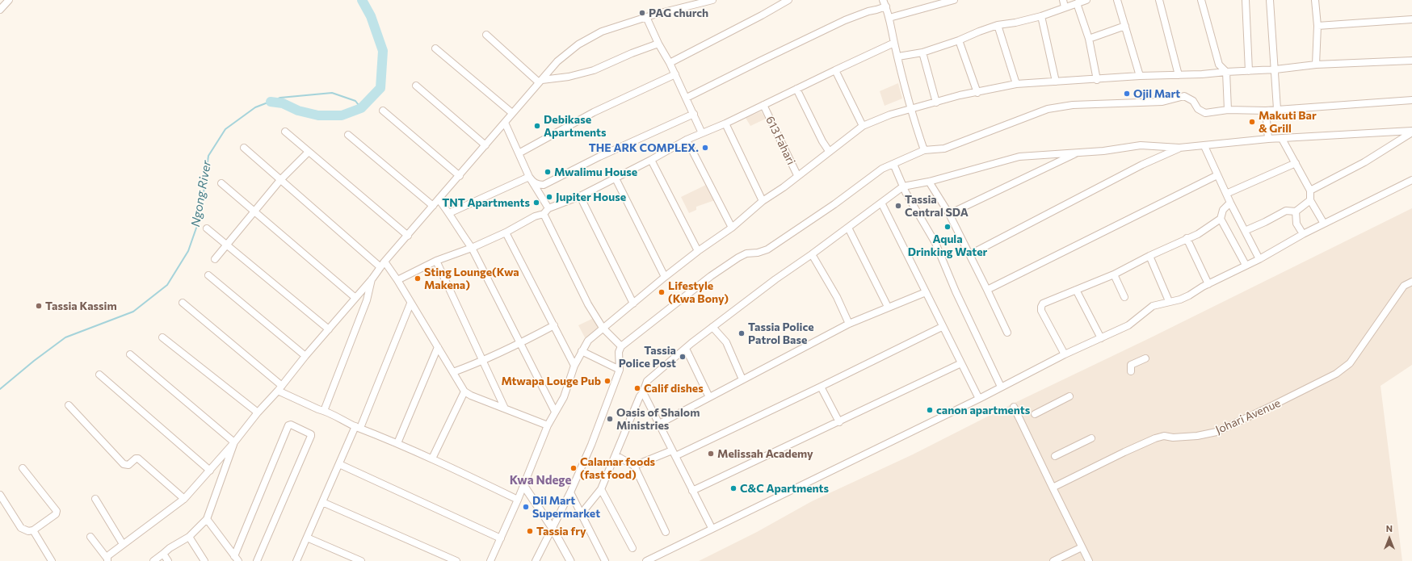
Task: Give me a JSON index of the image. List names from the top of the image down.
{
  "streets": {
    "street": ["613 Fahari", "Johari Avenue"]
  },
  "districts": ["Kwa Ndege"],
  "water": ["Ngong River"],
  "places": [
    "PAG church",
    "Ojil Mart",
    "Makuti Bar & Grill",
    "Debikase Apartments",
    "THE ARK COMPLEX.",
    "Mwalimu House",
    "Jupiter House",
    "TNT Apartments",
    "Tassia Central SDA",
    "Aqula Drinking Water",
    "Sting Lounge(Kwa Makena)",
    "Lifestyle (Kwa Bony)",
    "Tassia Kassim",
    "Tassia Police Patrol Base",
    "Tassia Police Post",
    "Mtwapa Louge Pub",
    "Calif dishes",
    "canon apartments",
    "Oasis of Shalom Ministries",
    "Melissah Academy",
    "Calamar foods (fast food)",
    "C&C Apartments",
    "Dil Mart Supermarket",
    "Tassia fry"
  ],
  "north": "top"
}
